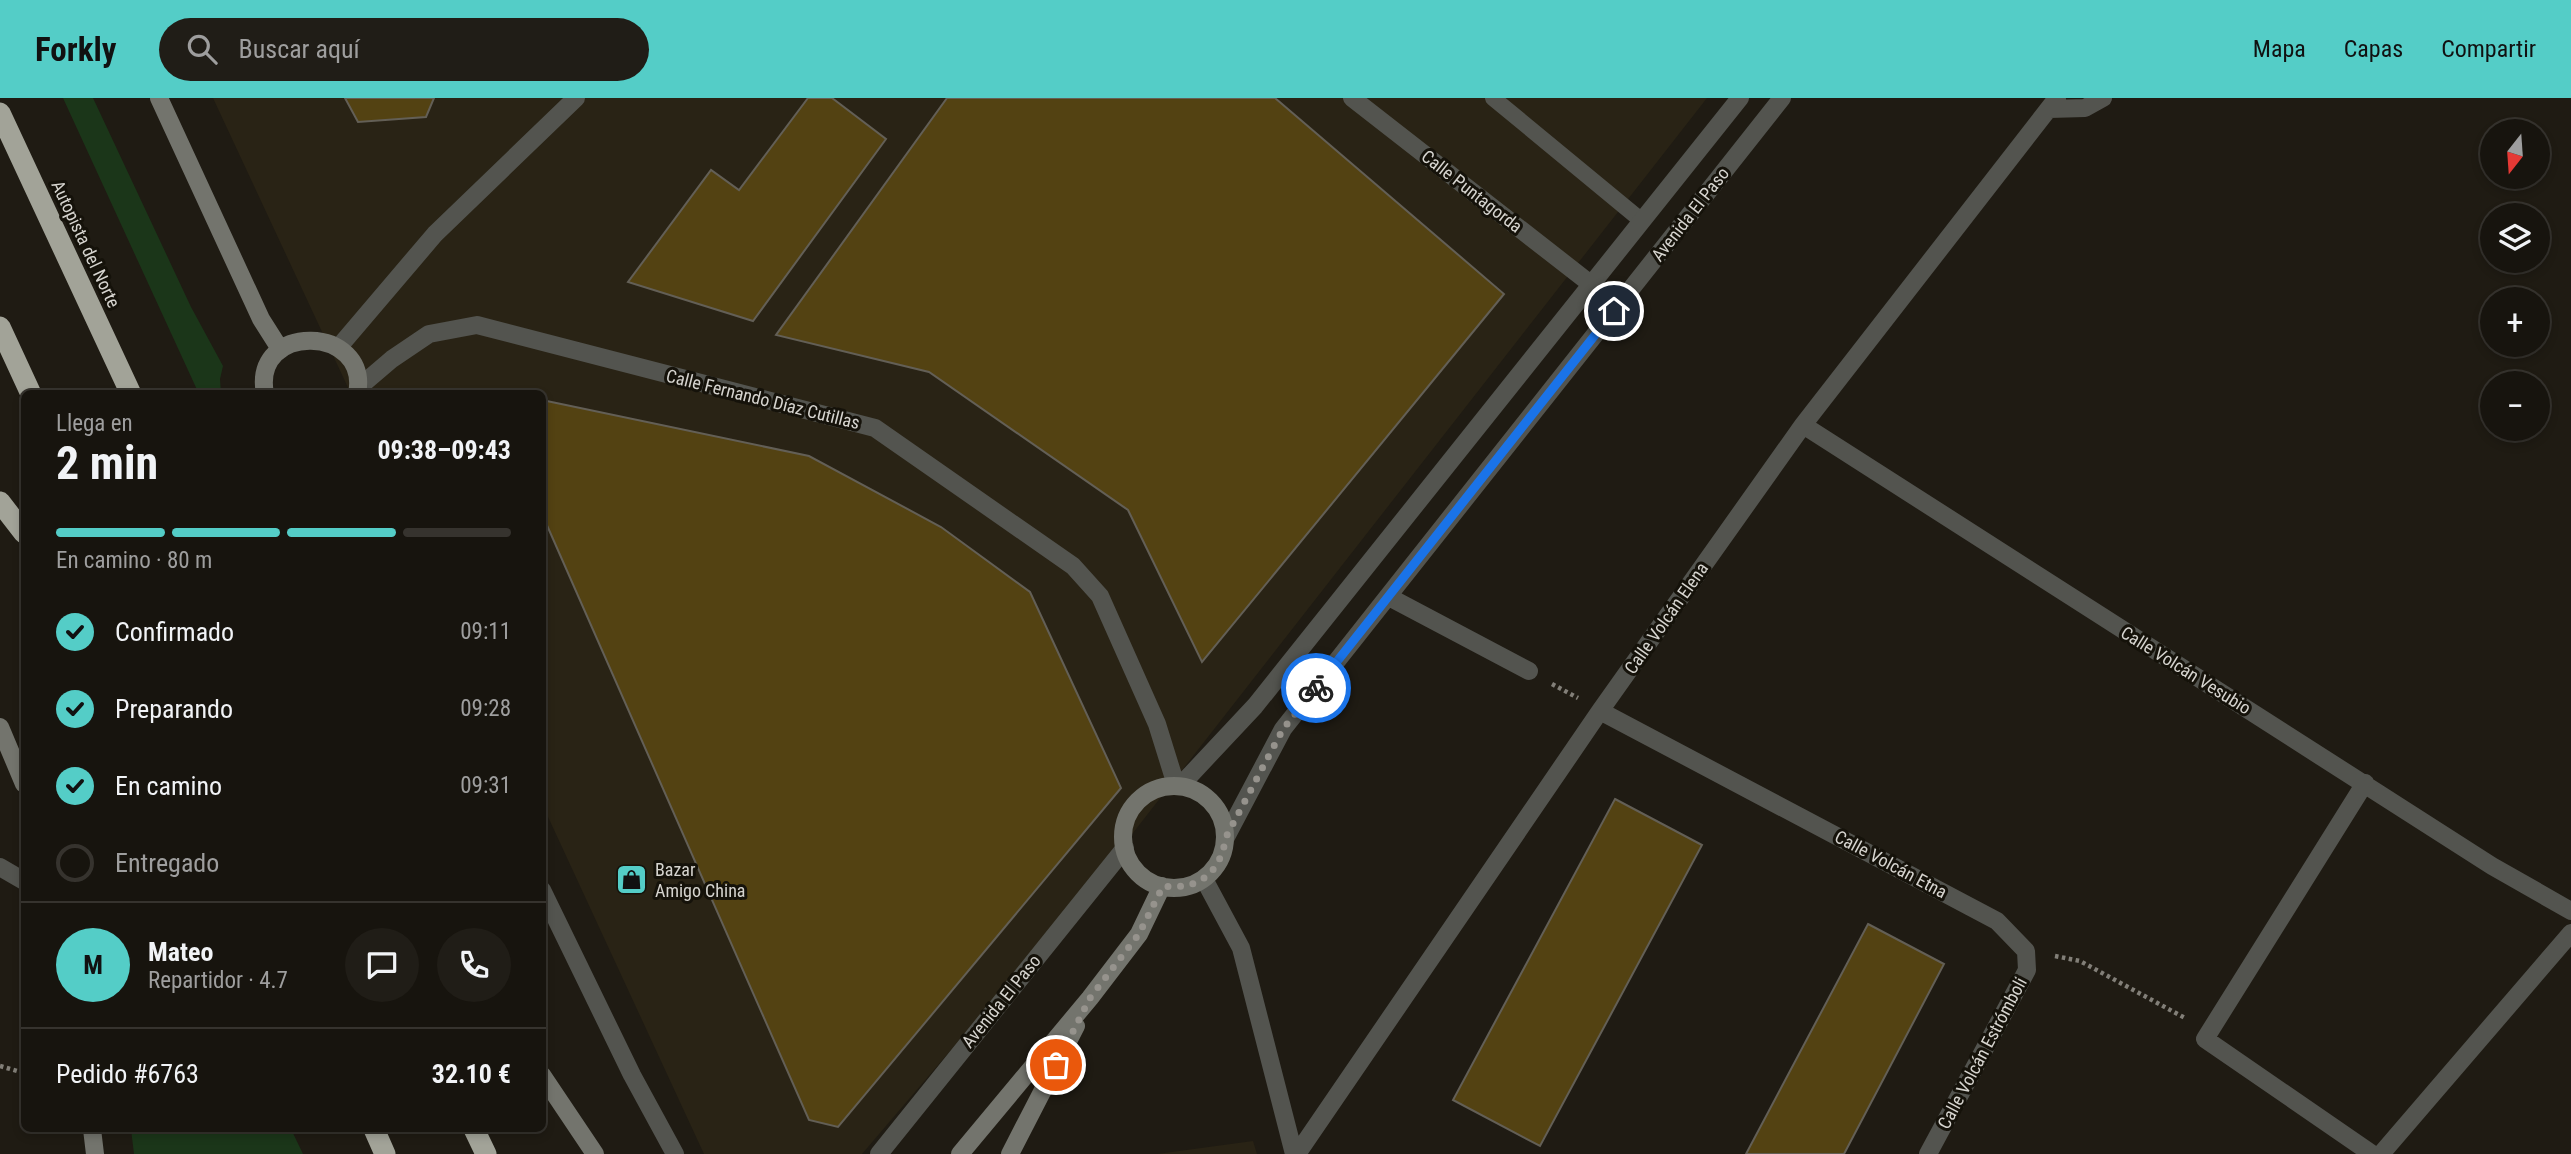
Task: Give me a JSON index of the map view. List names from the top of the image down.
{
  "streets": {
    "highway": ["Autopista del Norte"],
    "street": [
      "Calle Puntagorda",
      "Avenida El Paso",
      "Calle Fernando Díaz Cutillas",
      "Calle Volcán Elena",
      "Calle Volcán Vesubio",
      "Calle Volcán Etna",
      "Calle Volcán Estrómboli"
    ]
  },
  "crossings": [
    ["Calle Puntagorda", "Avenida El Paso"],
    ["Avenida El Paso", "Calle Fernando Díaz Cutillas"],
    ["Calle Volcán Elena", "Calle Volcán Vesubio"],
    ["Calle Volcán Elena", "Calle Volcán Etna"],
    ["Calle Volcán Etna", "Calle Volcán Estrómboli"]
  ],
  "places": {
    "shop": ["Bazar Amigo China"]
  },
  "north": "bottom",
  "page": {
    "header": "Forkly",
    "search": "Buscar aquí",
    "nav": ["Mapa", "Capas", "Compartir"],
    "map_buttons": ["+", "−"],
    "heading": ["2 min", "Llega en", "09:38–09:43"],
    "panel": [
      "Mateo",
      "Repartidor · 4.7",
      "Pedido #6763",
      "32.10 €"
    ],
    "bar": "En camino · 80 m",
    "list": [
      ["Confirmado", "09:11"],
      ["Preparando", "09:28"],
      ["En camino", "09:31"],
      "Entregado"
    ],
    "round": "M"
  }
}
